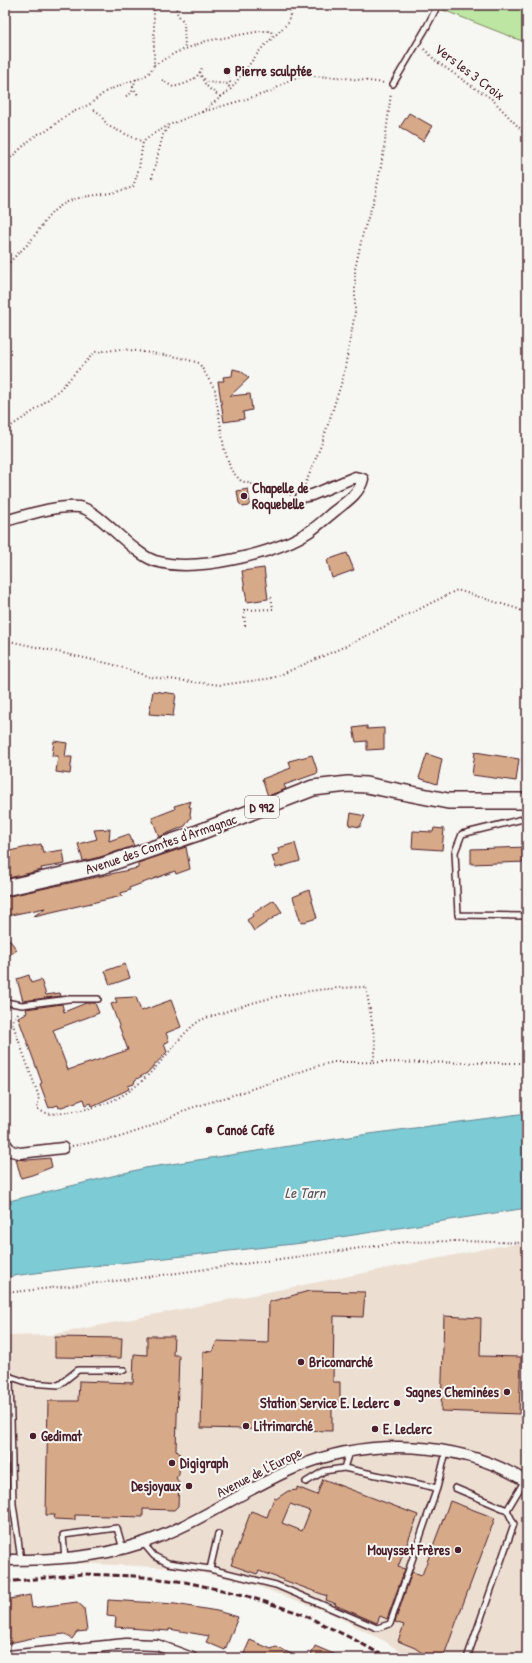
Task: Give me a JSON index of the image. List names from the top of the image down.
{
  "streets": {
    "main road": ["D 992", "Avenue des Comtes d'Armagnac"],
    "street": ["Avenue de l'Europe"],
    "path": ["Vers les 3 Croix"]
  },
  "water": ["Le Tarn"],
  "places": [
    "Pierre sculptée",
    "Chapelle de Roquebelle",
    "Canoé Café",
    "Bricomarché",
    "Sagnes Cheminées",
    "Station Service E. Leclerc",
    "Litrimarché",
    "E. Leclerc",
    "Gedimat",
    "Digigraph",
    "Desjoyaux",
    "Mouysset Frères"
  ]
}
